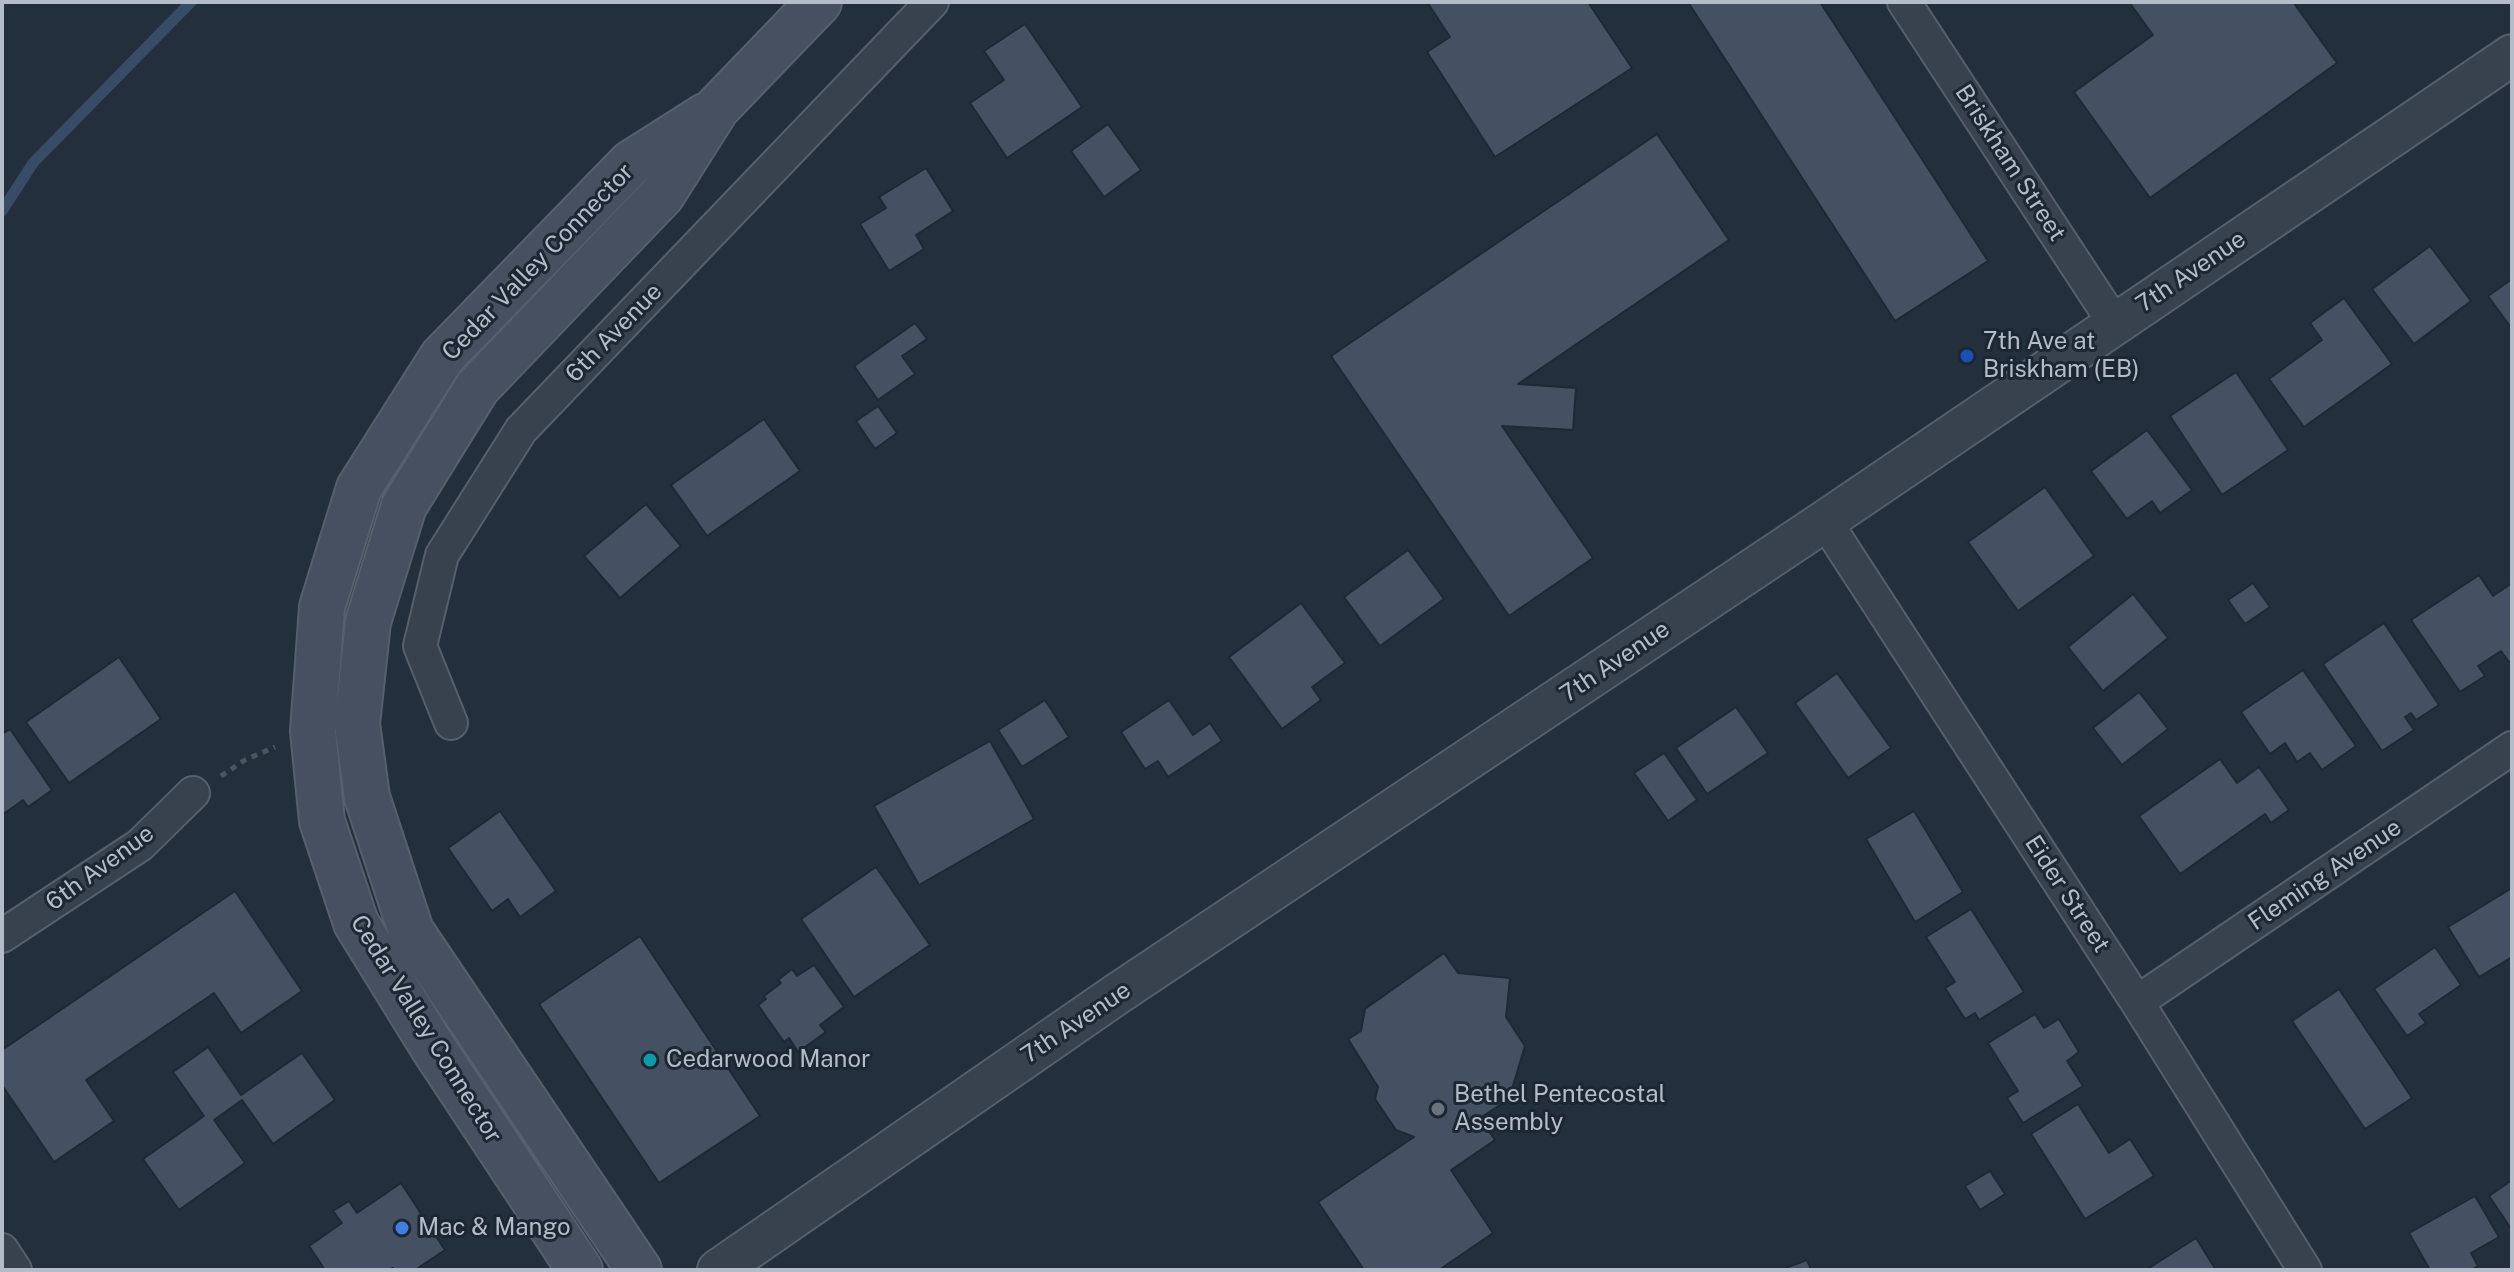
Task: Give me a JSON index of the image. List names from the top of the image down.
{
  "streets": {
    "main road": ["Cedar Valley Connector"],
    "street": [
      "Briskham Street",
      "7th Avenue",
      "6th Avenue",
      "Fleming Avenue",
      "Eider Street"
    ]
  },
  "crossings": [
    ["Briskham Street", "7th Avenue"],
    ["7th Avenue", "Eider Street"],
    ["Fleming Avenue", "Eider Street"]
  ],
  "places": [
    "7th Ave at Briskham (EB)",
    "Cedarwood Manor",
    "Bethel Pentecostal Assembly",
    "Mac & Mango"
  ]
}
